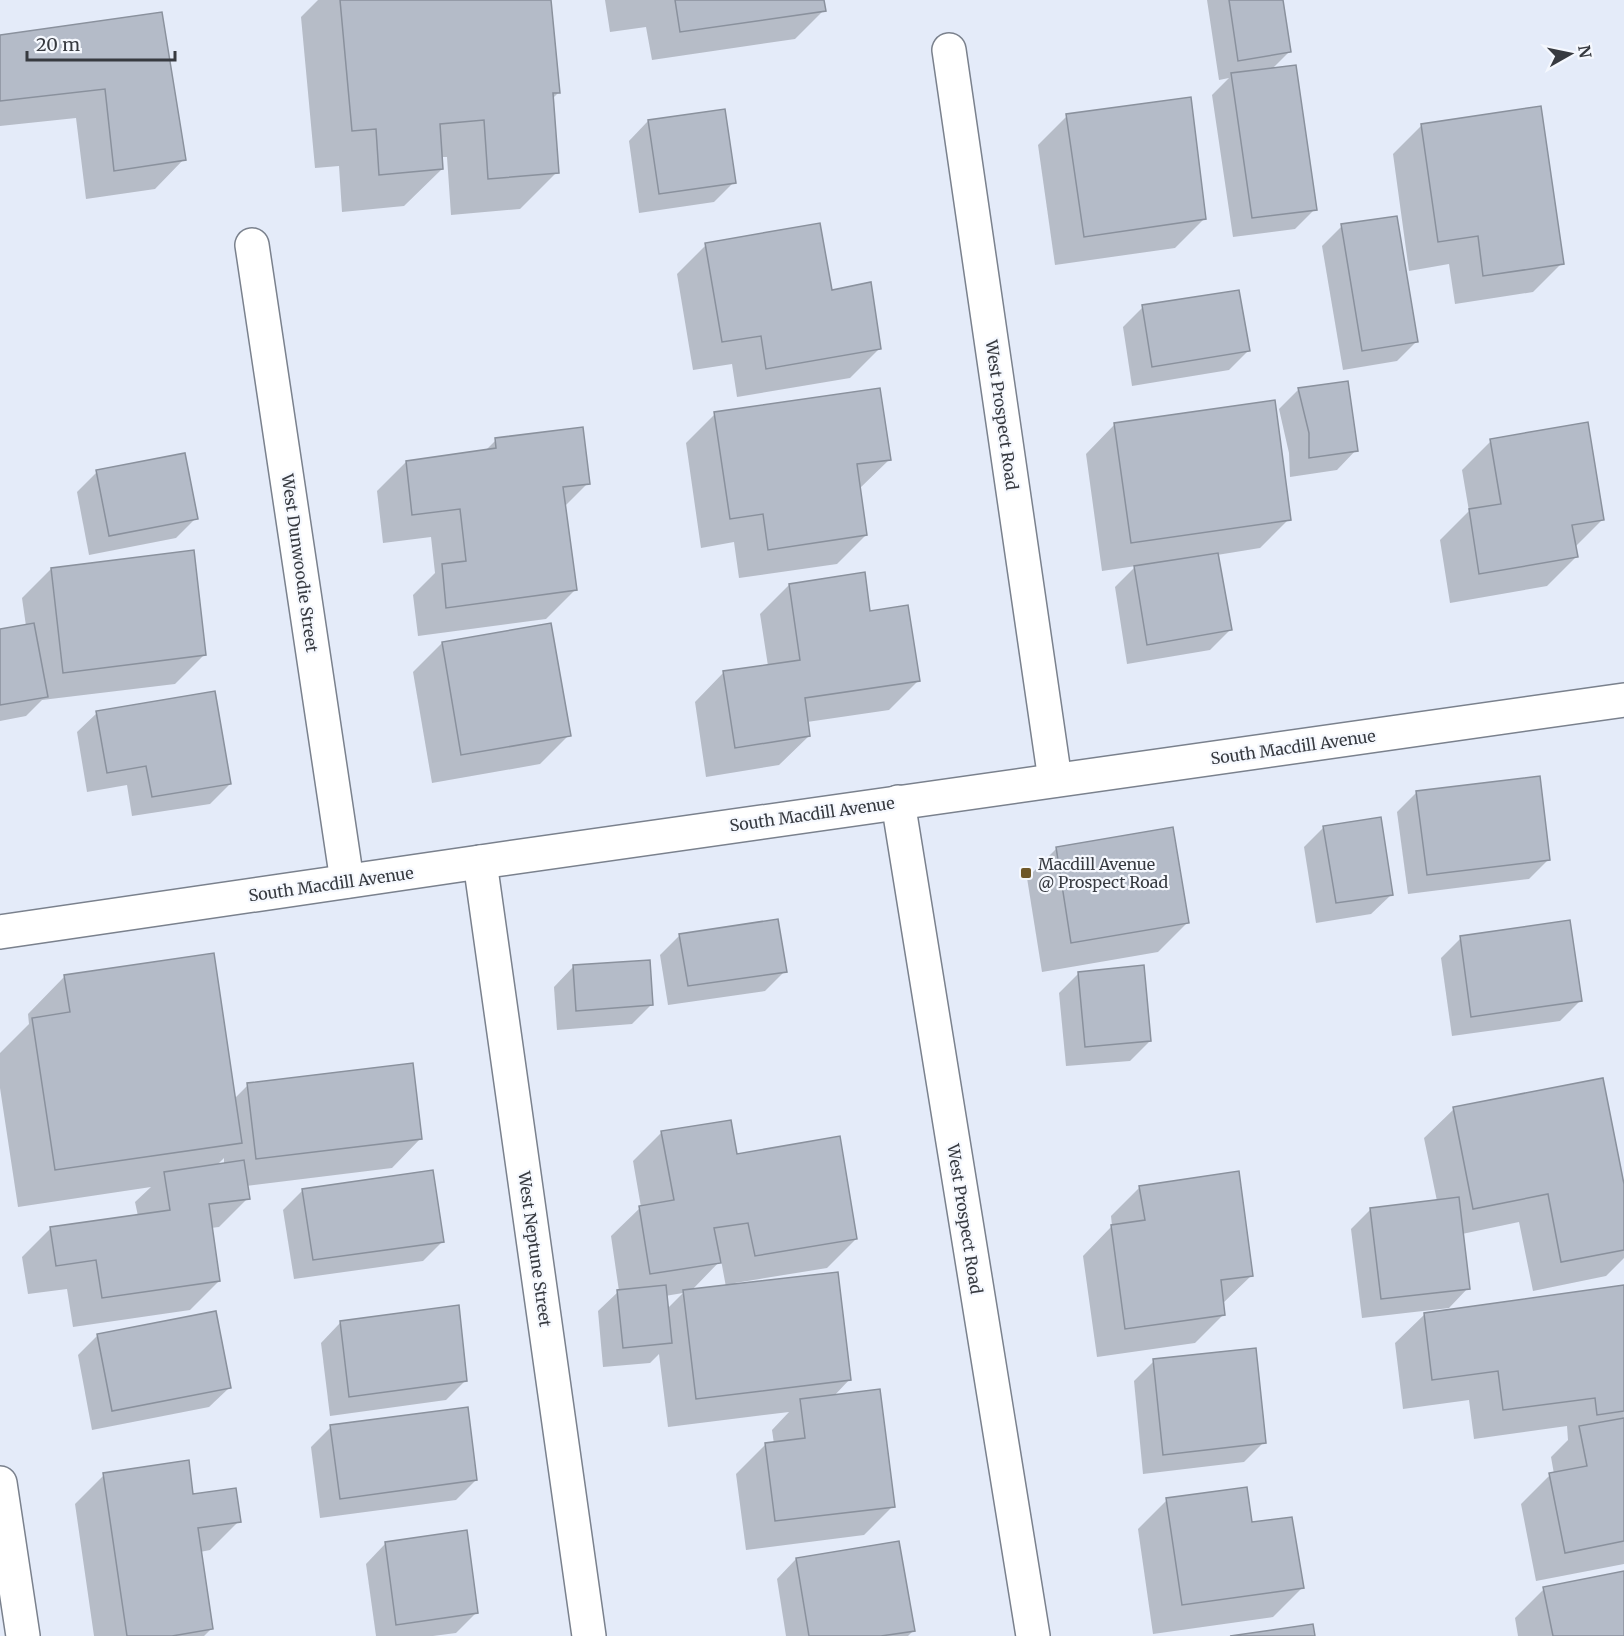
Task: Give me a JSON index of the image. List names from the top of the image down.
{
  "streets": {
    "street": [
      "West Prospect Road",
      "West Dunwoodie Street",
      "South Macdill Avenue",
      "West Neptune Street"
    ]
  },
  "crossings": [
    ["West Prospect Road", "South Macdill Avenue"],
    ["West Dunwoodie Street", "South Macdill Avenue"],
    ["South Macdill Avenue", "West Neptune Street"]
  ],
  "places": {
    "transit": ["Macdill Avenue @ Prospect Road"]
  },
  "scale_bar": "20 m",
  "north": "right"
}
